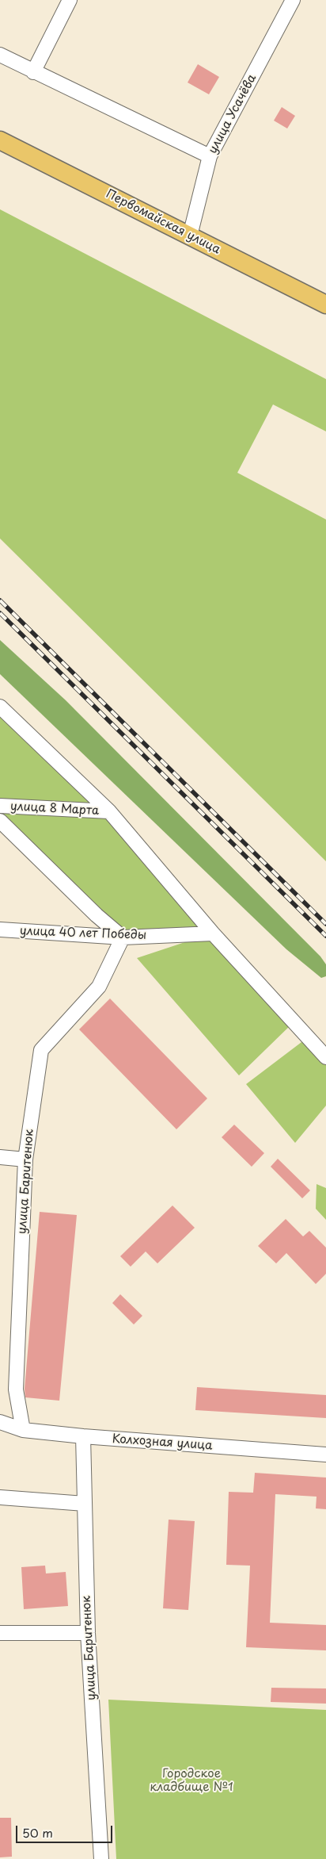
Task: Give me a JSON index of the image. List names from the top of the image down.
{
  "streets": {
    "main road": ["Первомайская улица"],
    "street": [
      "улица Усачёва",
      "улица 8 Марта",
      "улица 40 лет Победы",
      "улица Баритенюк",
      "Колхозная улица"
    ]
  },
  "crossings": [
    ["улица Усачёва", "Первомайская улица"],
    ["улица 40 лет Победы", "улица Баритенюк"],
    ["улица Баритенюк", "Колхозная улица"]
  ],
  "parks": ["Городское кладбище №1"],
  "scale_bar": "50 m"
}
